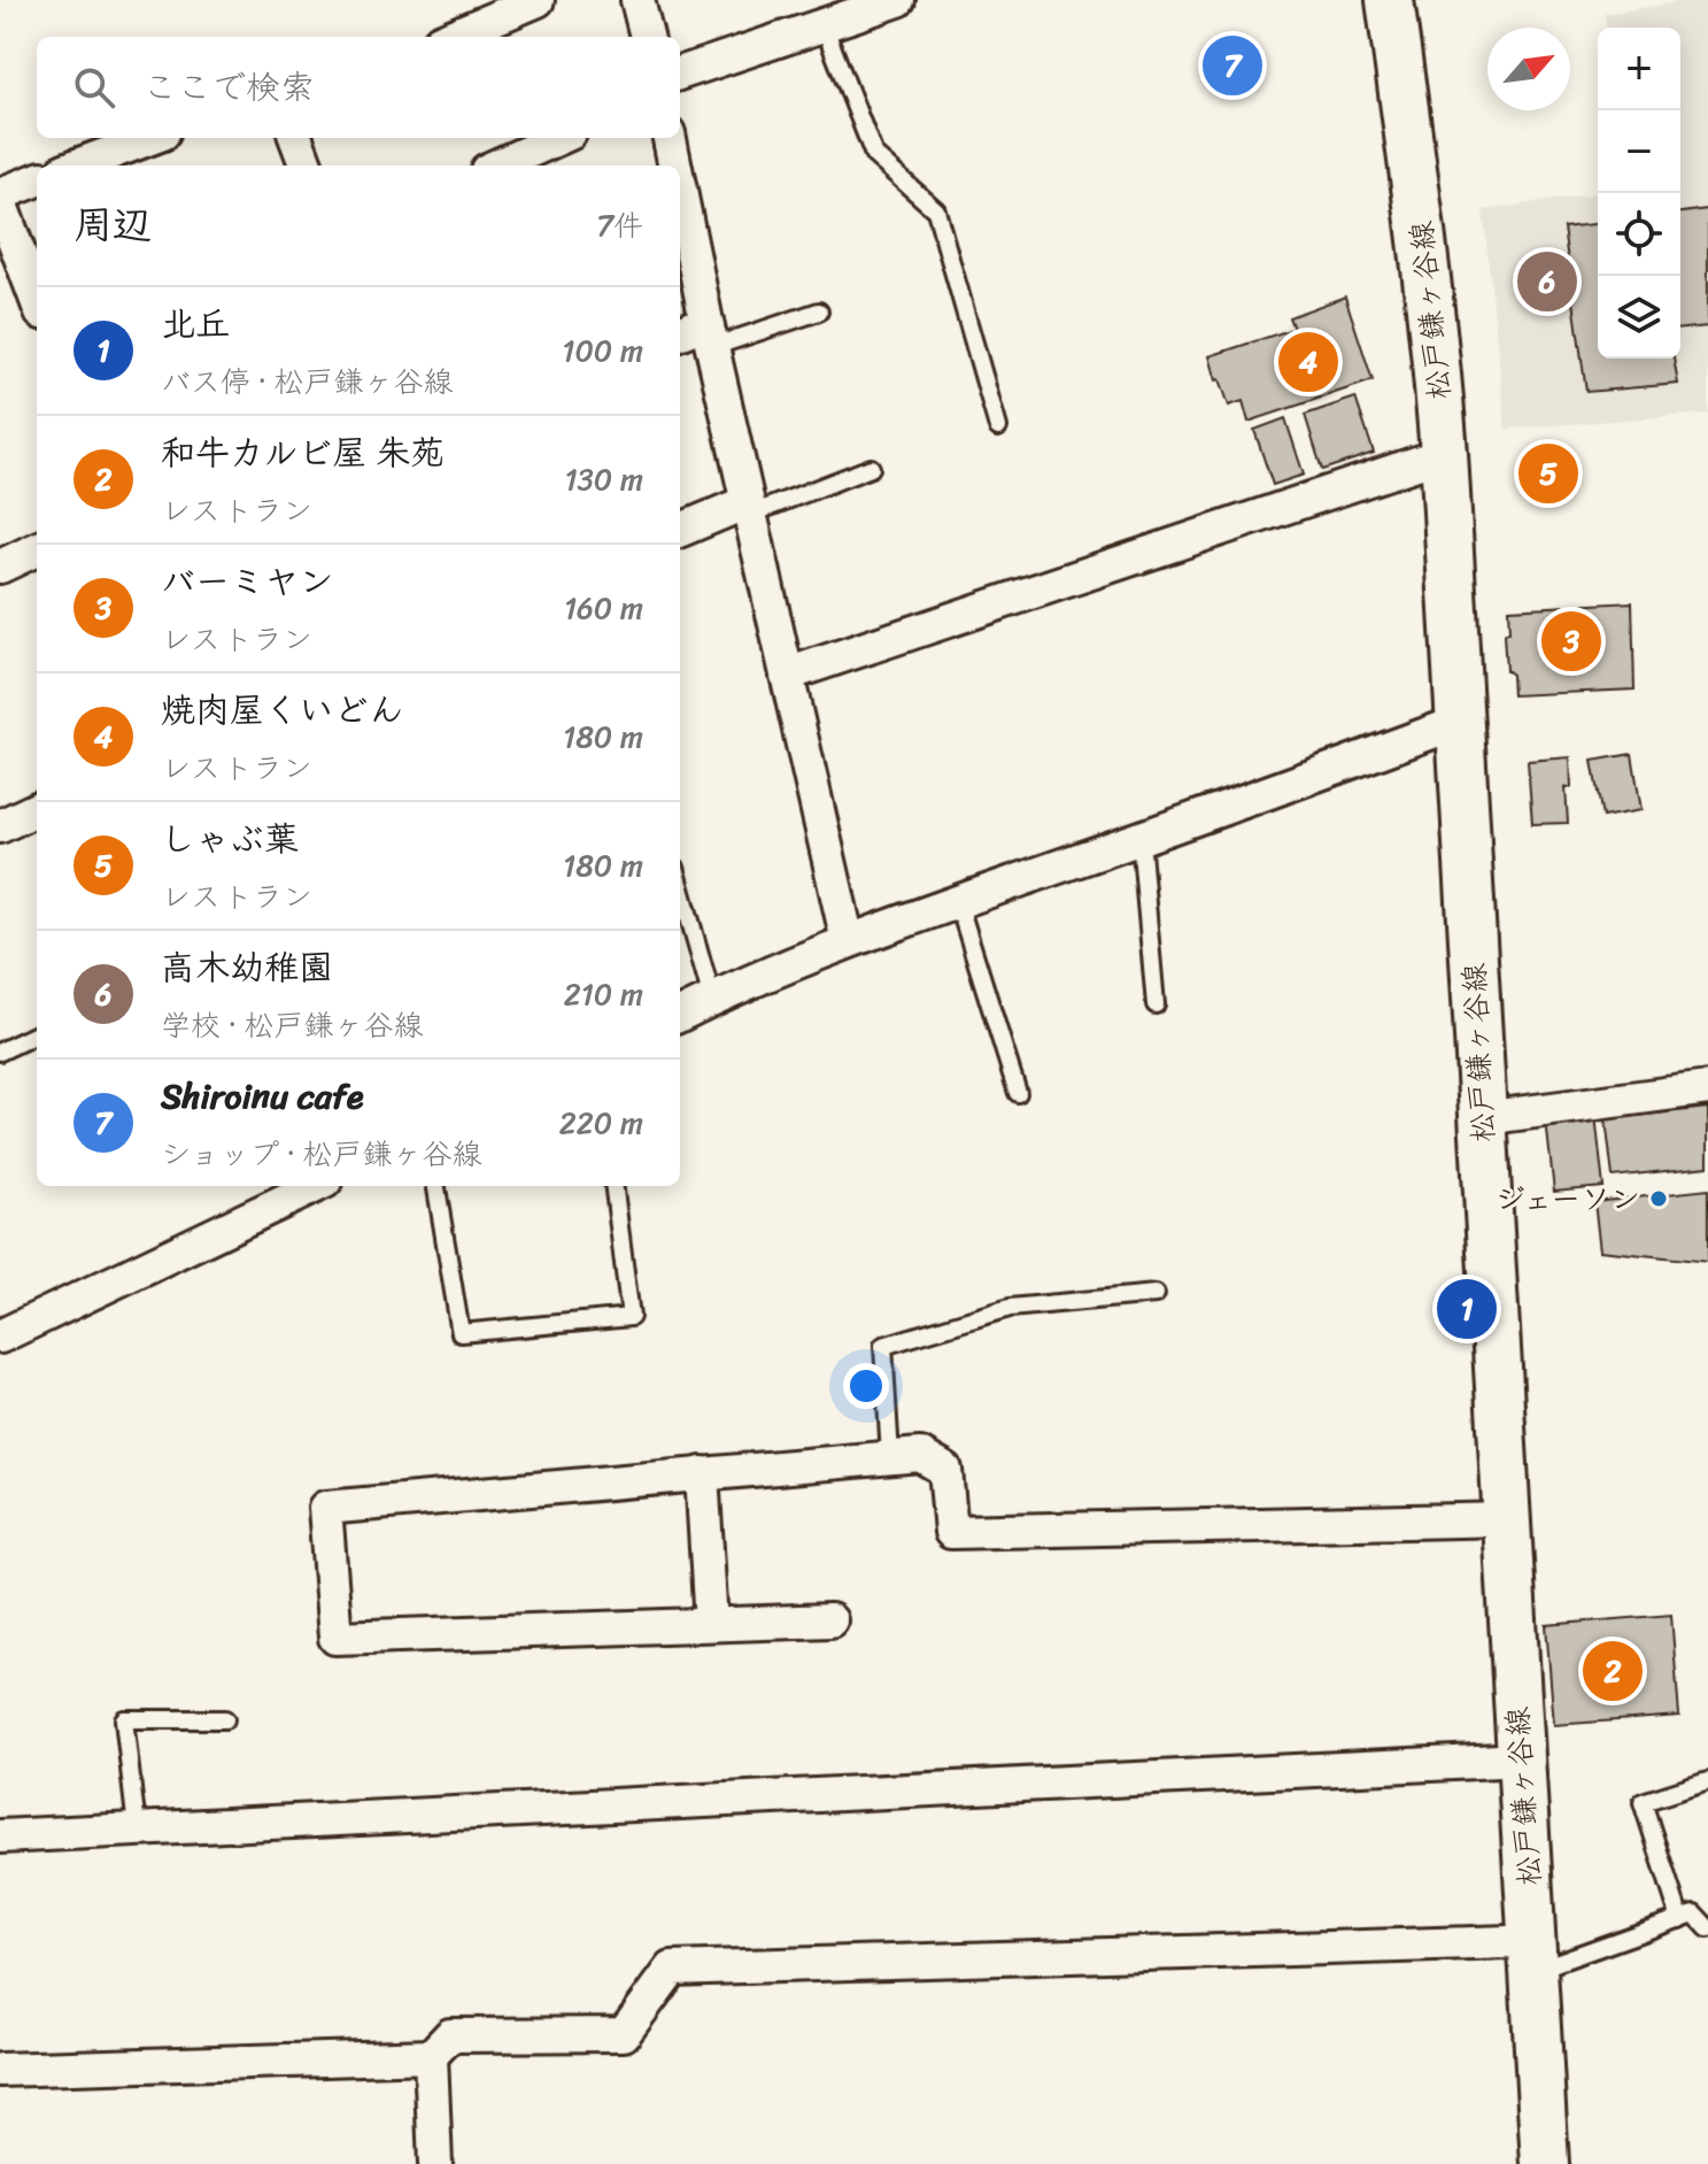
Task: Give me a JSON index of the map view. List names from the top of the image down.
{
  "streets": {
    "main road": ["松戸鎌ヶ谷線"]
  },
  "places": ["ジェーソン"],
  "north": "top right",
  "page": {
    "map_buttons": ["+", "−"],
    "pins": [
      "7",
      "6",
      "4",
      "5",
      "3",
      "1",
      "2"
    ],
    "search": "ここで検索",
    "heading": ["周辺", "7件"],
    "list": [
      {
        "mark": "1",
        "name": "北丘",
        "note": "バス停 · 松戸鎌ヶ谷線",
        "value": "100 m"
      },
      {
        "mark": "2",
        "name": "和牛カルビ屋 朱苑",
        "note": "レストラン",
        "value": "130 m"
      },
      {
        "mark": "3",
        "name": "バーミヤン",
        "note": "レストラン",
        "value": "160 m"
      },
      {
        "mark": "4",
        "name": "焼肉屋くいどん",
        "note": "レストラン",
        "value": "180 m"
      },
      {
        "mark": "5",
        "name": "しゃぶ葉",
        "note": "レストラン",
        "value": "180 m"
      },
      {
        "mark": "6",
        "name": "高木幼稚園",
        "note": "学校 · 松戸鎌ヶ谷線",
        "value": "210 m"
      },
      {
        "mark": "7",
        "name": "Shiroinu cafe",
        "note": "ショップ · 松戸鎌ヶ谷線",
        "value": "220 m"
      }
    ]
  }
}
